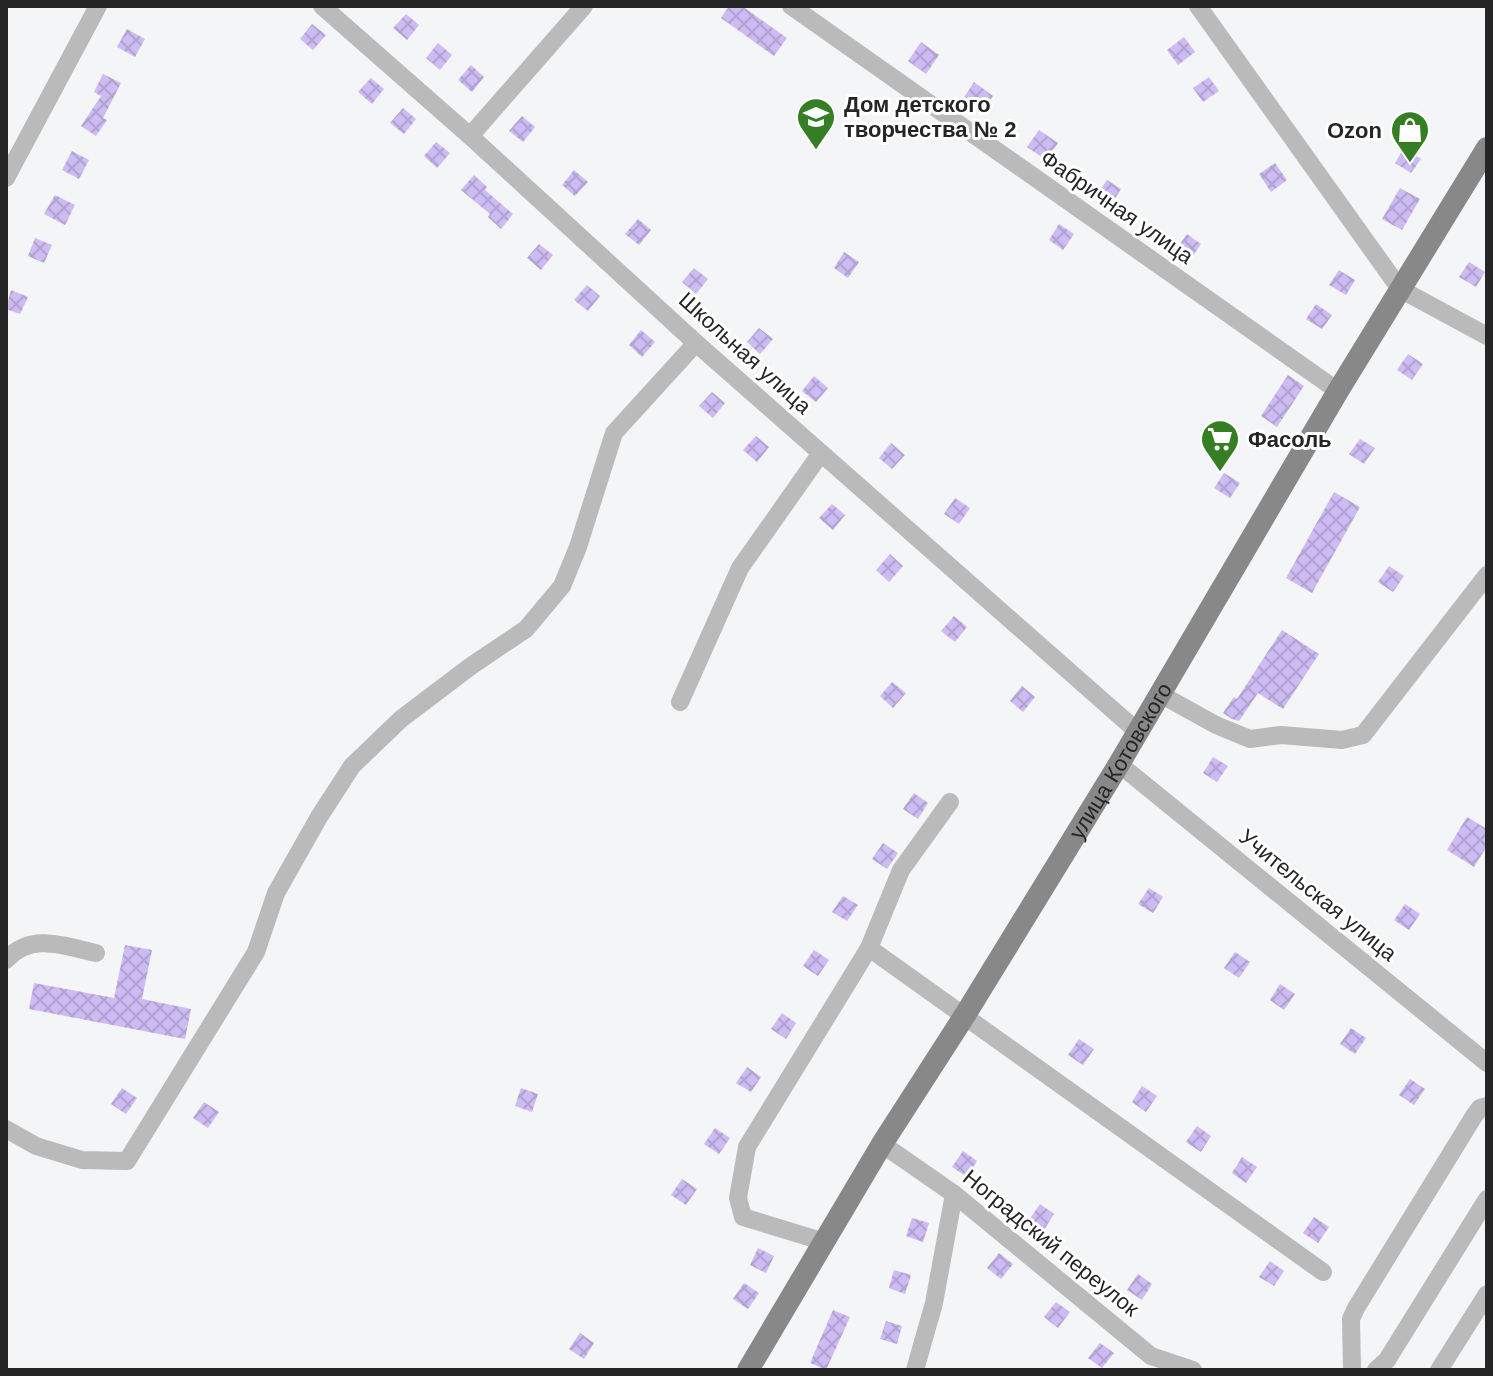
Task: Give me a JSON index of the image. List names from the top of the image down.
{
  "streets": {
    "main road": ["улица Котовского"],
    "street": [
      "Фабричная улица",
      "Школьная улица",
      "Учительская улица",
      "Ноградский переулок"
    ]
  },
  "crossings": [
    ["Фабричная улица", "улица Котовского"],
    ["Школьная улица", "улица Котовского"],
    ["улица Котовского", "Учительская улица"],
    ["улица Котовского", "Ноградский переулок"]
  ],
  "places": {
    "school or university": ["Дом детского творчества № 2"],
    "shop": ["Ozon"],
    "supermarket": ["Фасоль"]
  }
}
